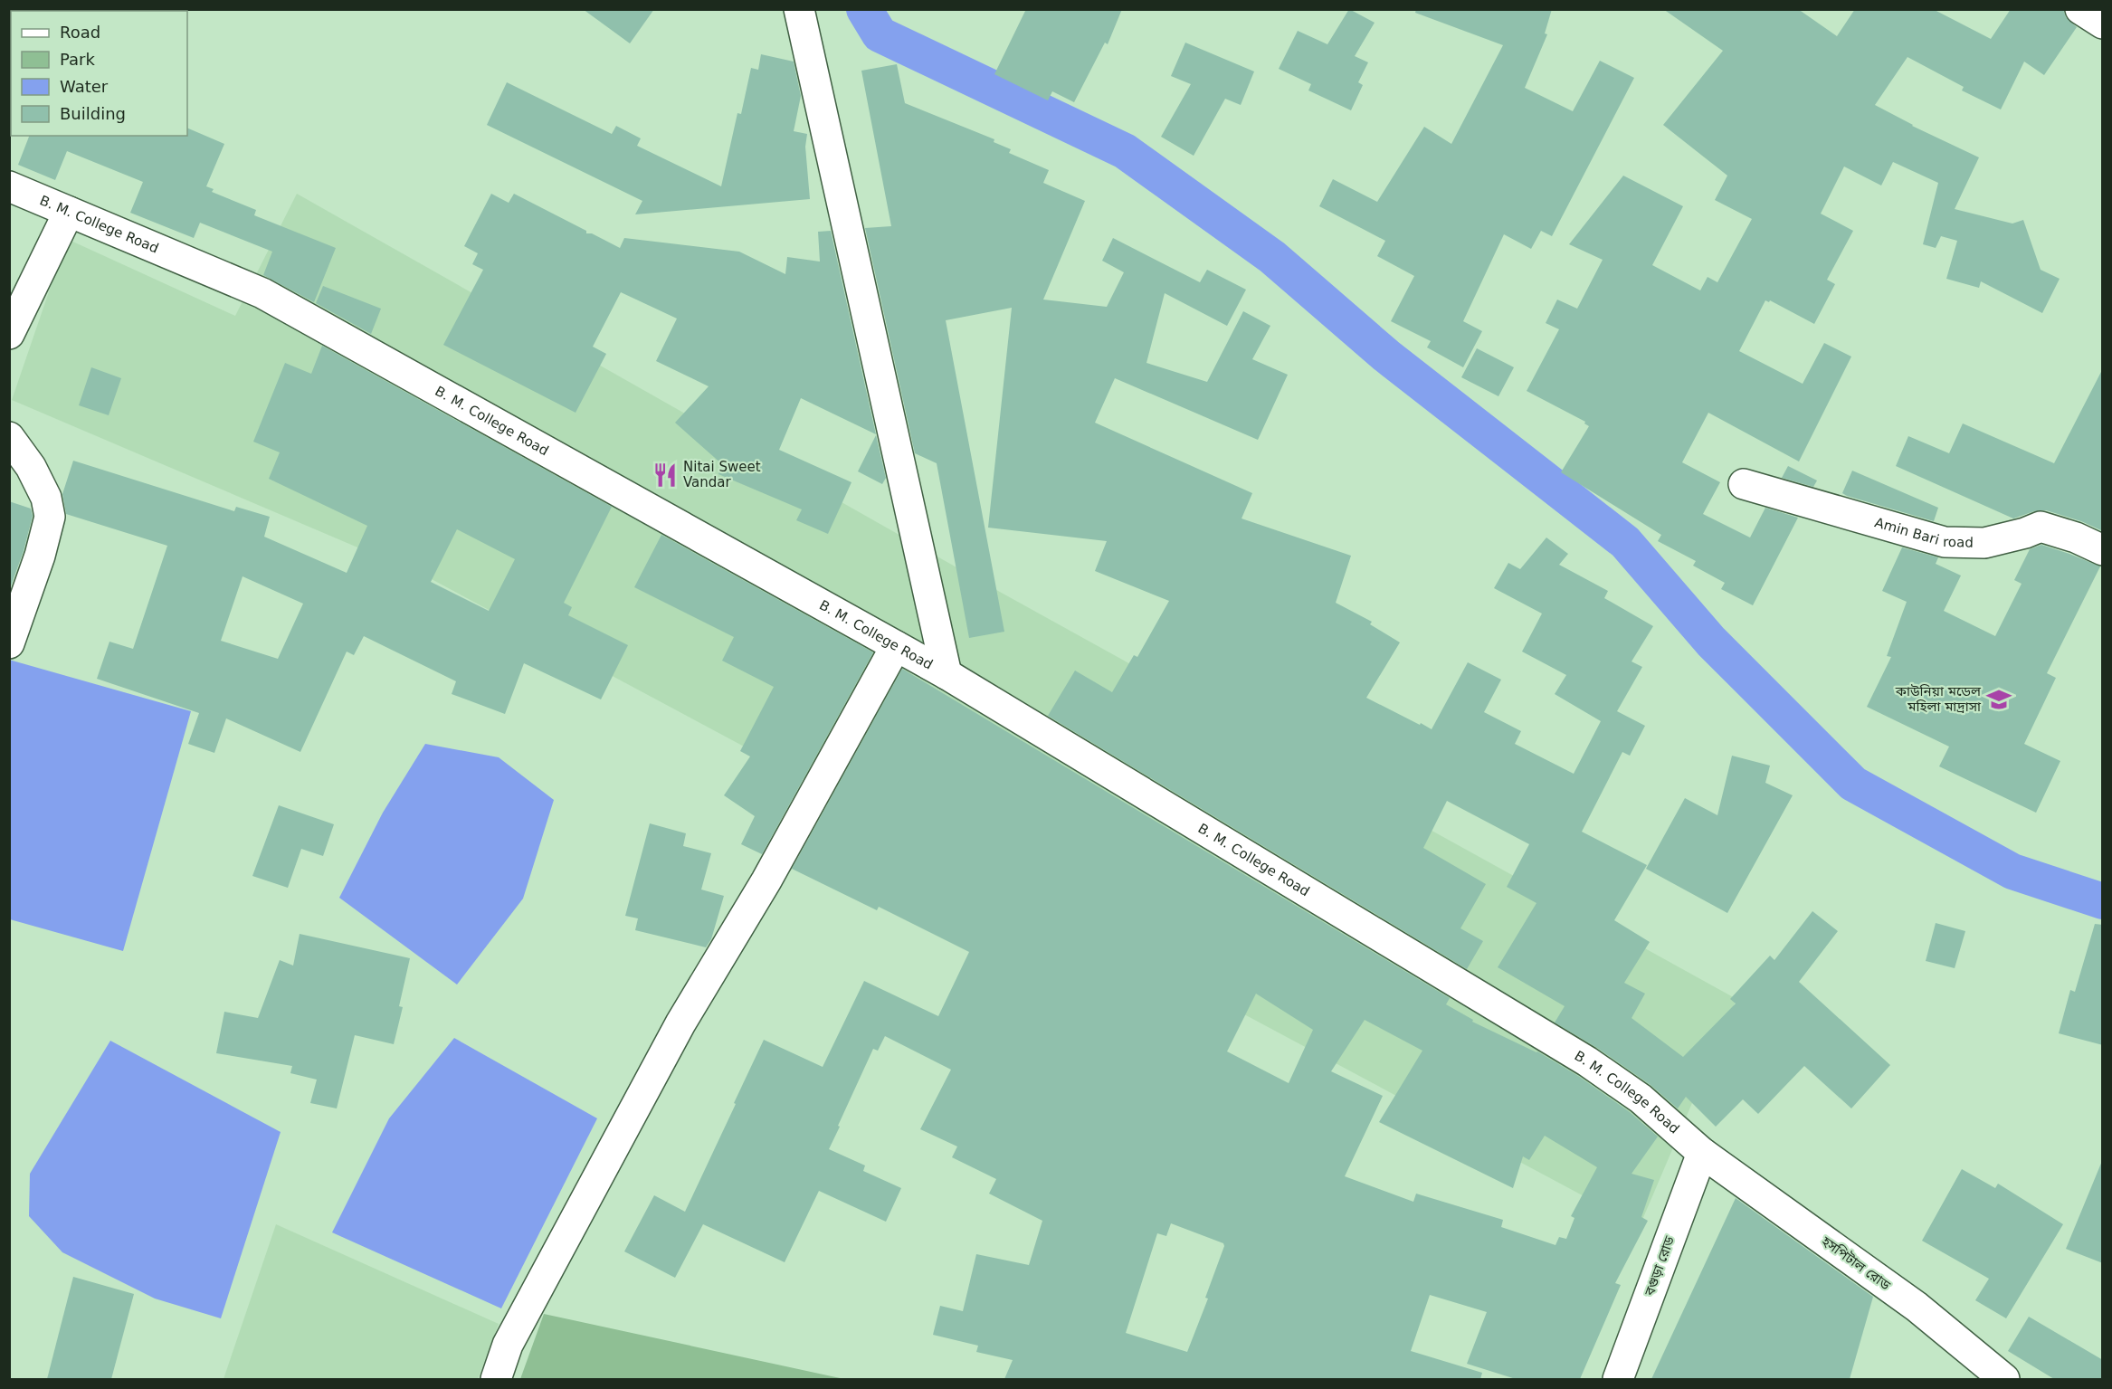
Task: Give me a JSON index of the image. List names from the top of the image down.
{
  "streets": {
    "main road": [
      "B. M. College Road",
      "Amin Bari road",
      "হসপিটাল রোড",
      "বগুড়া রোড"
    ]
  },
  "crossings": [
    ["B. M. College Road", "হসপিটাল রোড"],
    ["B. M. College Road", "বগুড়া রোড"],
    ["হসপিটাল রোড", "বগুড়া রোড"]
  ],
  "places": {
    "restaurant": ["Nitai Sweet Vandar"],
    "school or university": ["কাউনিয়া মডেল মহিলা মাদ্রাসা"]
  },
  "legend": [
    "Road",
    "Park",
    "Water",
    "Building"
  ]
}
